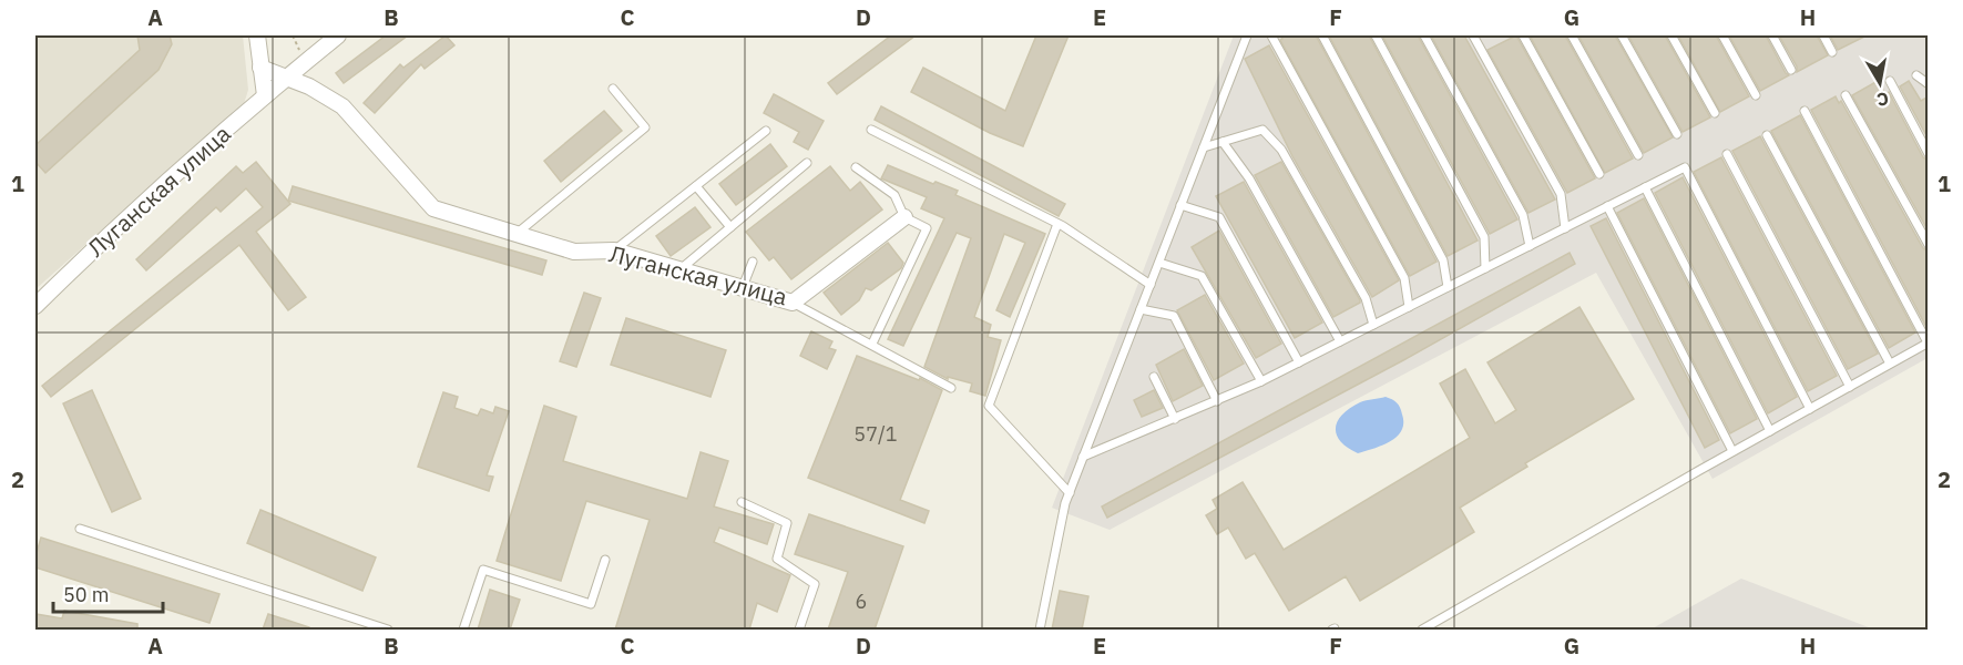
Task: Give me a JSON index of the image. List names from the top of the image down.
{
  "streets": {
    "street": ["Луганская улица"]
  },
  "house_numbers": ["57/1", "6"],
  "scale_bar": "50 m",
  "north": "bottom",
  "grid": {
    "columns": [
      "A",
      "B",
      "C",
      "D",
      "E",
      "F",
      "G",
      "H"
    ],
    "rows": ["1", "2"]
  }
}
